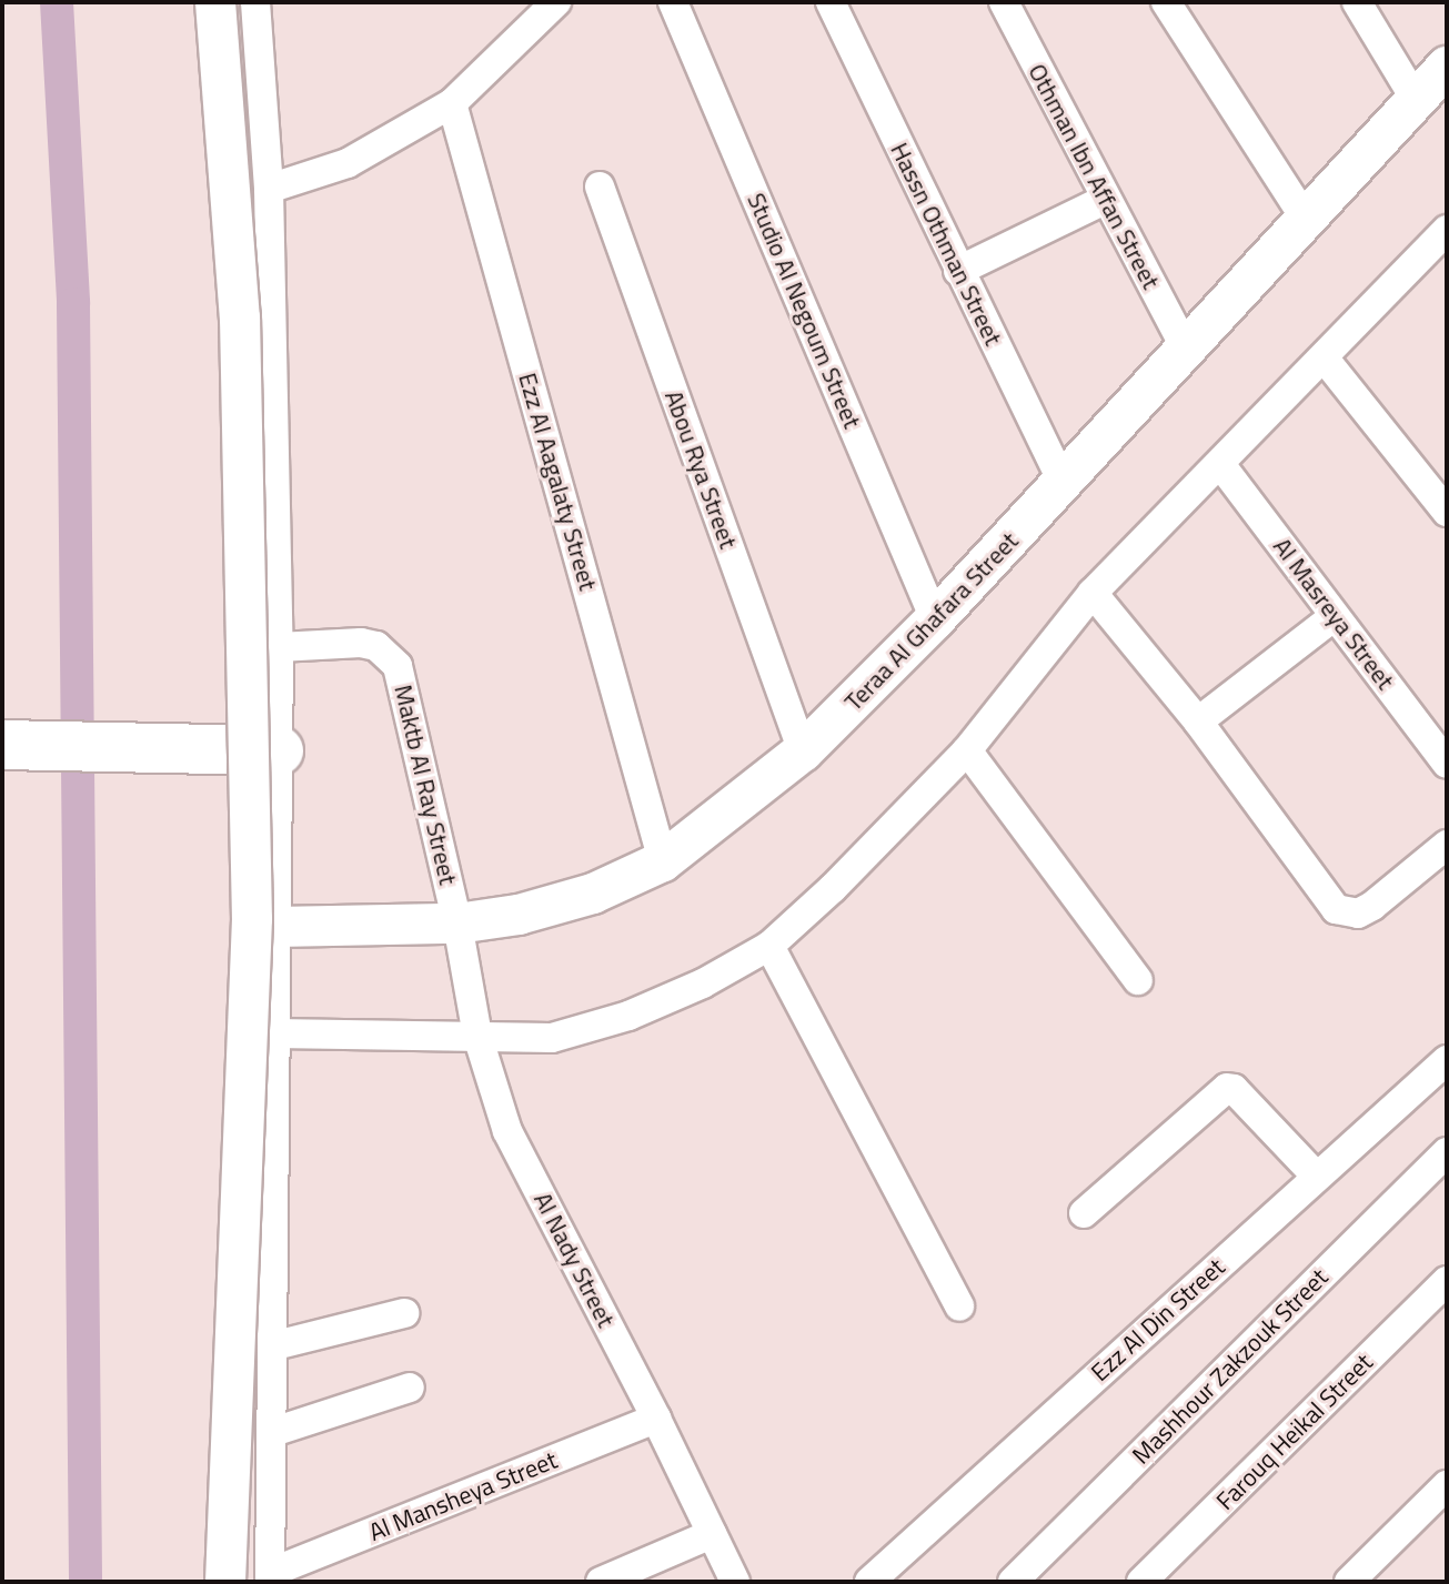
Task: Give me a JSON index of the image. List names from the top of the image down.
{
  "streets": {
    "main road": ["Teraa Al Ghafara Street"],
    "street": [
      "Othman Ibn Affan Street",
      "Hassn Othman Street",
      "Studio Al Negoum Street",
      "Abou Rya Street",
      "Ezz Al Aagalaty Street",
      "Al Masreya Street",
      "Maktb Al Ray Street",
      "Al Nady Street",
      "Ezz Al Din Street",
      "Mashhour Zakzouk Street",
      "Farouq Heikal Street",
      "Al Mansheya Street"
    ]
  },
  "crossings": [
    ["Othman Ibn Affan Street", "Teraa Al Ghafara Street"],
    ["Hassn Othman Street", "Teraa Al Ghafara Street"],
    ["Studio Al Negoum Street", "Teraa Al Ghafara Street"],
    ["Abou Rya Street", "Teraa Al Ghafara Street"],
    ["Ezz Al Aagalaty Street", "Teraa Al Ghafara Street"],
    ["Teraa Al Ghafara Street", "Maktb Al Ray Street"],
    ["Teraa Al Ghafara Street", "Al Nady Street"],
    ["Maktb Al Ray Street", "Al Nady Street"],
    ["Al Nady Street", "Al Mansheya Street"]
  ]
}
